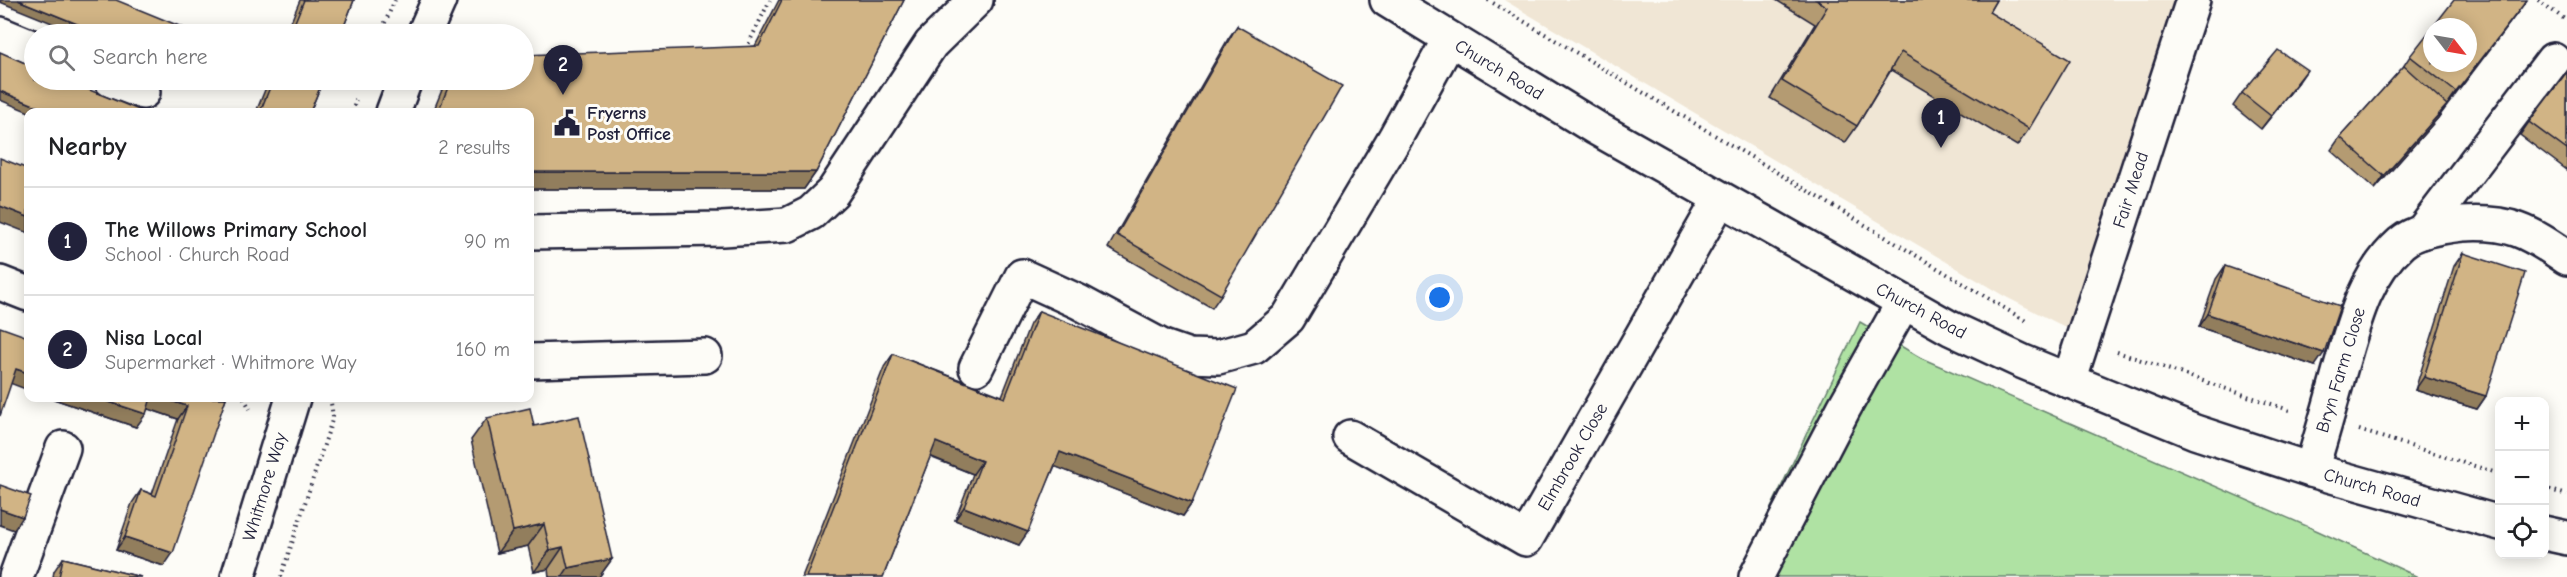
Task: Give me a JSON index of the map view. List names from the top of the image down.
{
  "streets": {
    "street": [
      "Church Road",
      "Fair Mead",
      "Bryn Farm Close",
      "Elmbrook Close",
      "Whitmore Way"
    ]
  },
  "crossings": [
    ["Church Road", "Fair Mead"],
    ["Church Road", "Bryn Farm Close"],
    ["Church Road", "Elmbrook Close"]
  ],
  "places": {
    "public building": ["Fryerns Post Office"]
  },
  "north": "bottom right",
  "page": {
    "search": "Search here",
    "pins": ["2", "1"],
    "heading": ["Nearby", "2 results"],
    "list": [
      {
        "mark": "1",
        "name": "The Willows Primary School",
        "note": "School · Church Road",
        "value": "90 m"
      },
      {
        "mark": "2",
        "name": "Nisa Local",
        "note": "Supermarket · Whitmore Way",
        "value": "160 m"
      }
    ],
    "map_buttons": ["+", "−"]
  }
}
